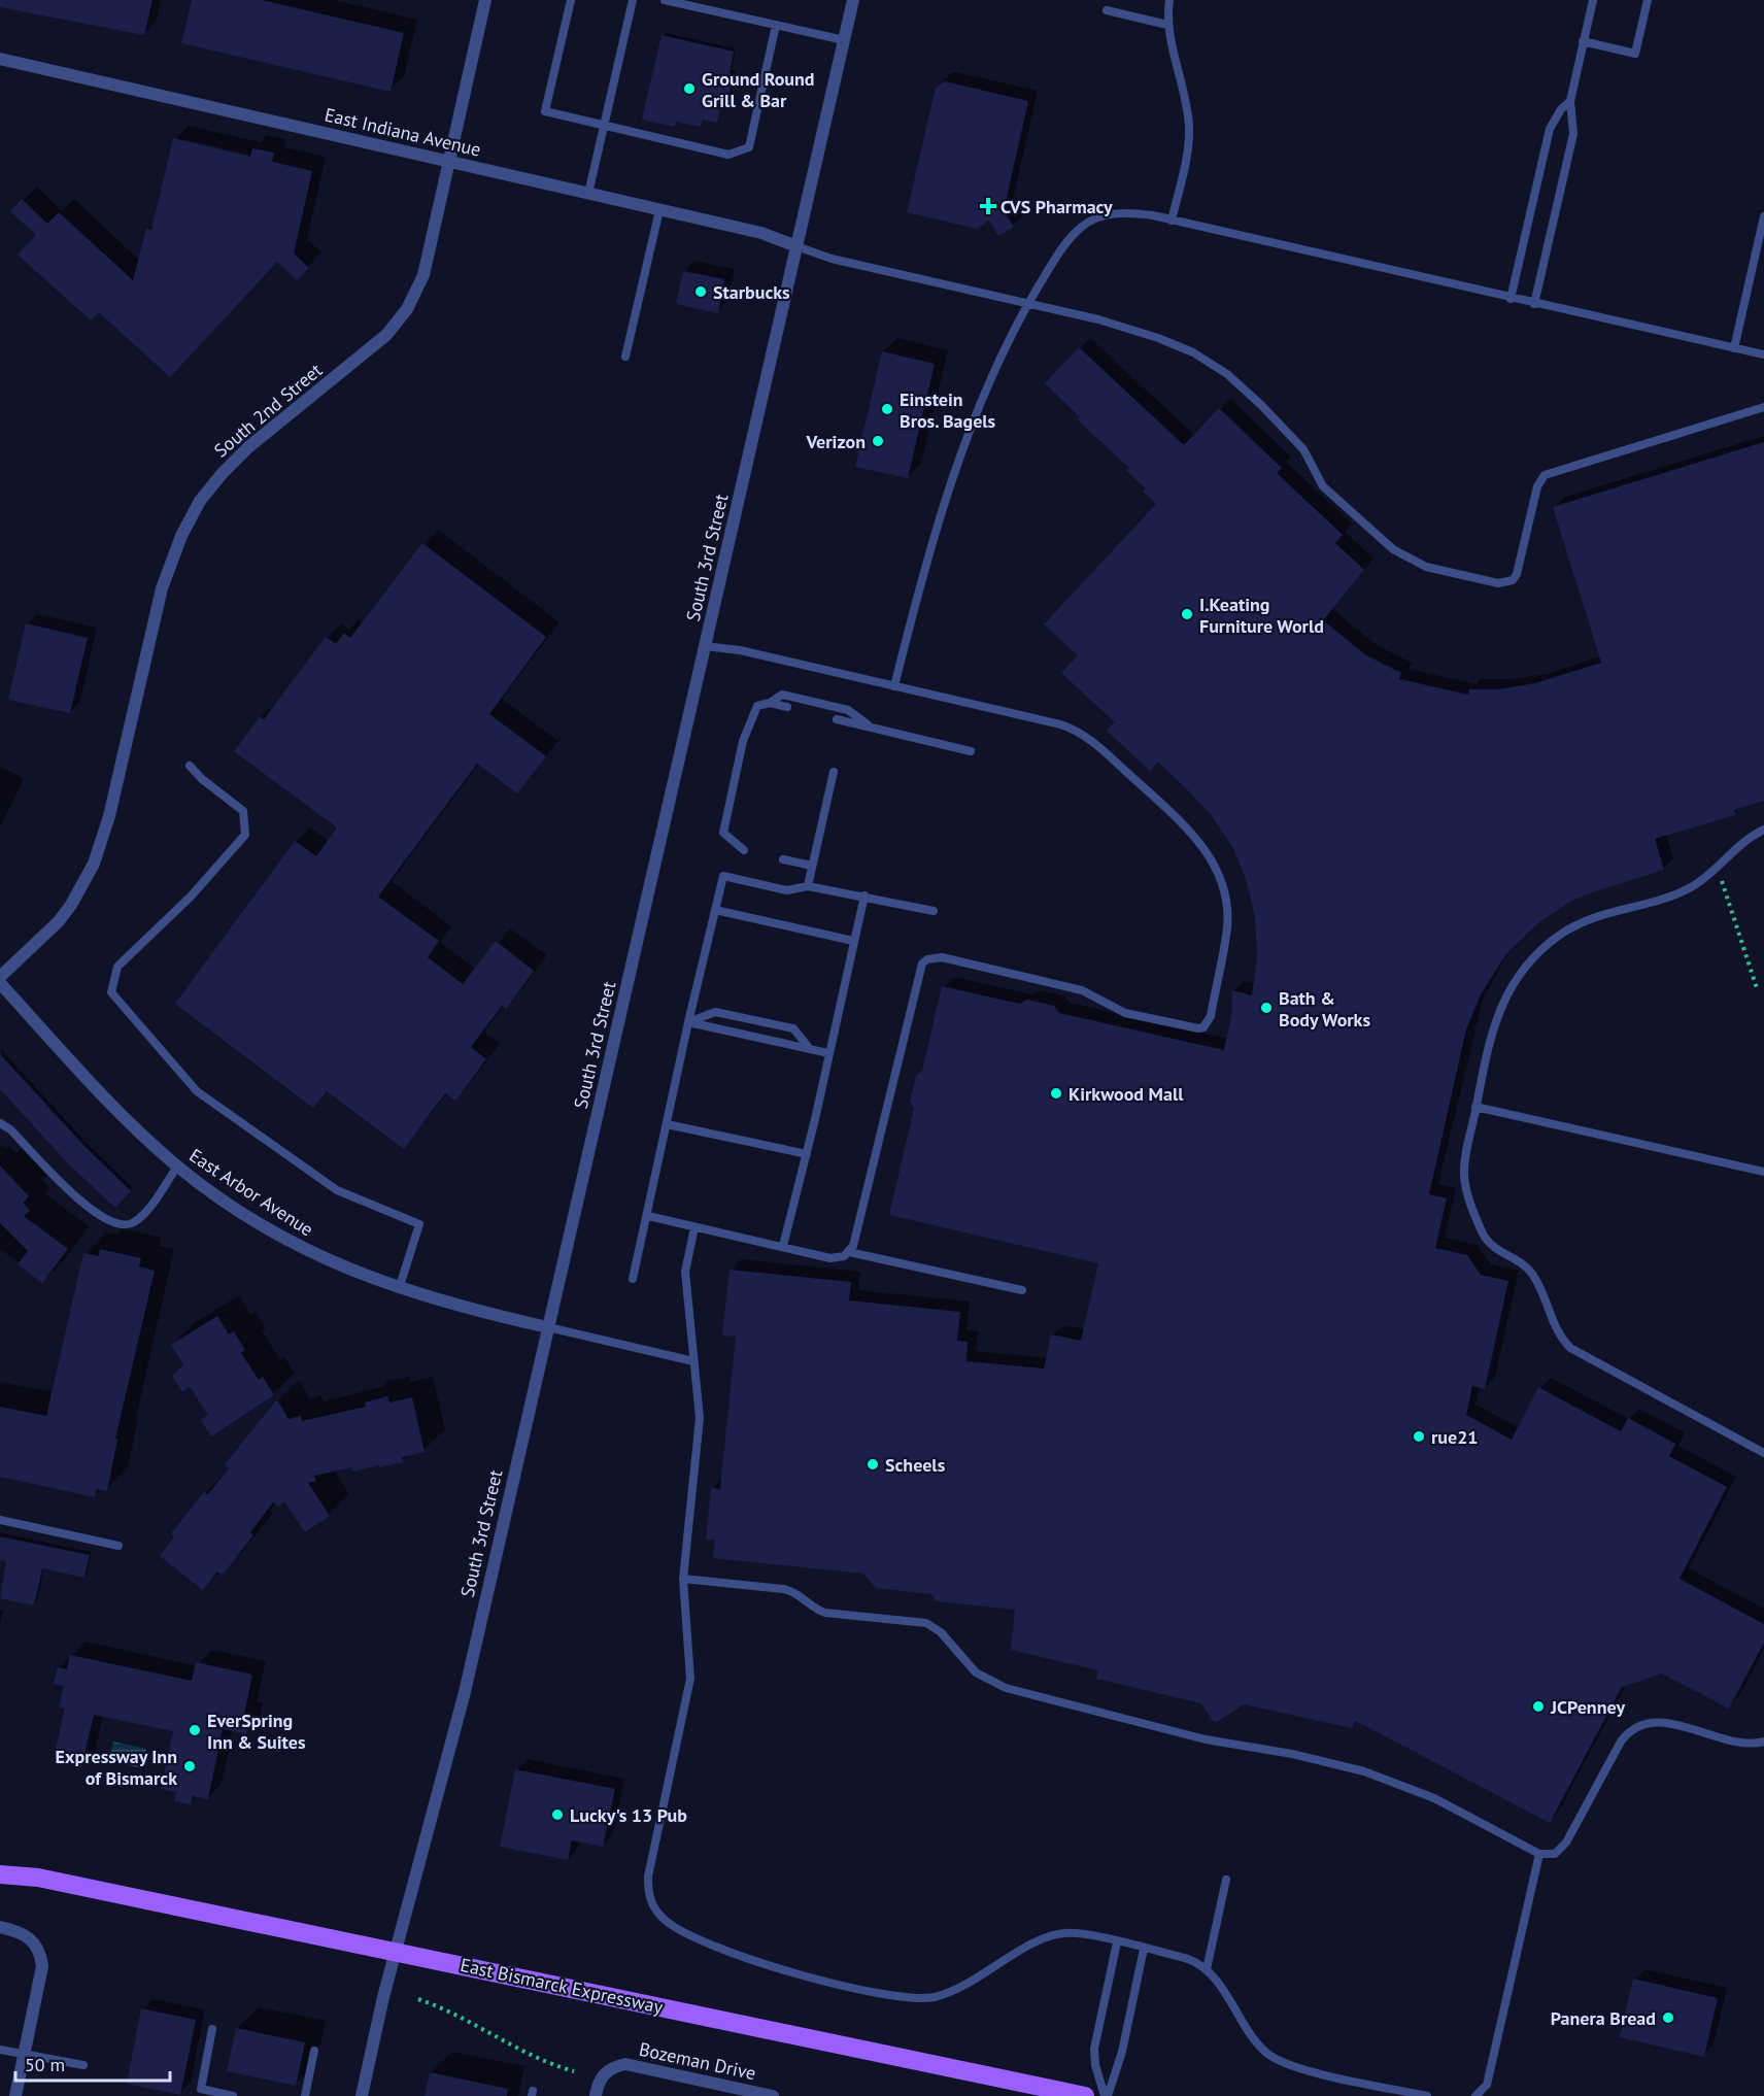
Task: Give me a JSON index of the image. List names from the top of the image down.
{
  "streets": {
    "main road": ["East Bismarck Expressway"],
    "street": [
      "East Indiana Avenue",
      "South 2nd Street",
      "South 3rd Street",
      "East Arbor Avenue",
      "Bozeman Drive"
    ]
  },
  "crossings": [
    ["East Indiana Avenue", "South 2nd Street"],
    ["East Indiana Avenue", "South 3rd Street"],
    ["South 3rd Street", "East Arbor Avenue"],
    ["South 3rd Street", "East Bismarck Expressway"]
  ],
  "places": {
    "other": [
      "Ground Round Grill & Bar",
      "Starbucks",
      "Einstein Bros. Bagels",
      "Verizon",
      "I.Keating Furniture World",
      "Bath & Body Works",
      "Kirkwood Mall",
      "rue21",
      "Scheels",
      "JCPenney",
      "EverSpring Inn & Suites",
      "Expressway Inn of Bismarck",
      "Lucky's 13 Pub",
      "Panera Bread"
    ],
    "health": ["CVS Pharmacy"]
  },
  "scale_bar": "50 m"
}
